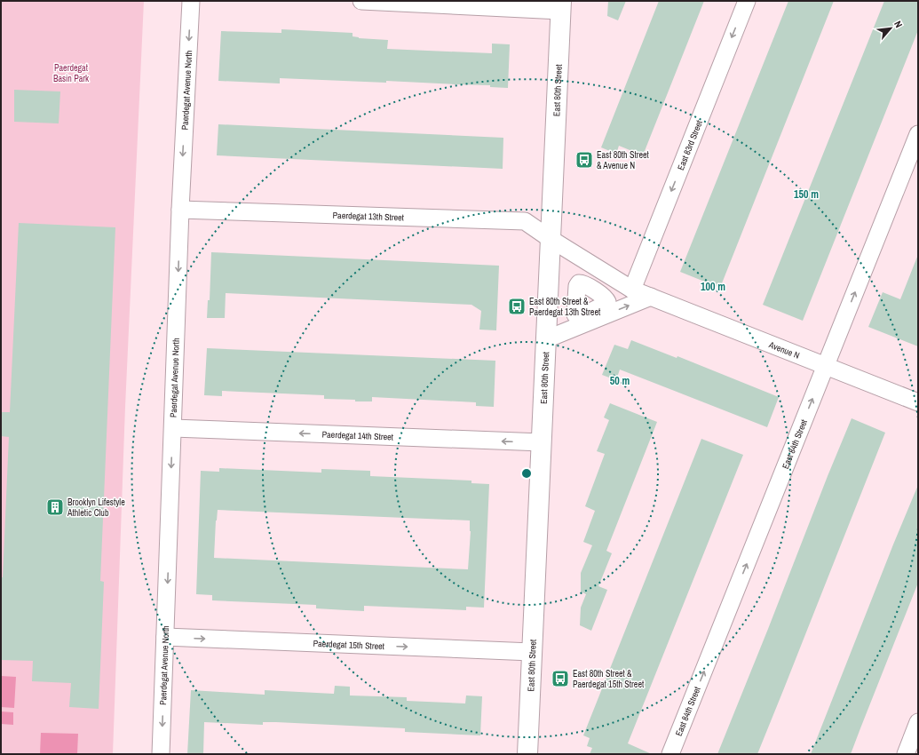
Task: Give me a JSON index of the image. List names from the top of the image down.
{
  "streets": {
    "street": [
      "Paerdegat Avenue North",
      "East 80th Street",
      "East 83rd Street",
      "Paerdegat 13th Street",
      "Avenue N",
      "Paerdegat 14th Street",
      "East 84th Street",
      "Paerdegat 15th Street"
    ]
  },
  "crossings": [
    ["Paerdegat Avenue North", "Paerdegat 13th Street"],
    ["Paerdegat Avenue North", "Paerdegat 14th Street"],
    ["Paerdegat Avenue North", "Paerdegat 15th Street"],
    ["East 80th Street", "Paerdegat 13th Street"],
    ["East 80th Street", "Avenue N"],
    ["East 80th Street", "Paerdegat 14th Street"],
    ["East 80th Street", "Paerdegat 15th Street"],
    ["East 83rd Street", "Avenue N"],
    ["Paerdegat 13th Street", "Avenue N"],
    ["Avenue N", "East 84th Street"]
  ],
  "one_way": [
    "Paerdegat Avenue North",
    "East 83rd Street",
    "Paerdegat 14th Street",
    "East 84th Street",
    "Paerdegat 15th Street"
  ],
  "parks": ["Paerdegat Basin Park"],
  "places": {
    "bus stop": ["East 80th Street & Avenue N", "East 80th Street & Paerdegat 13th Street", "East 80th Street & Paerdegat 15th Street"],
    "building": ["Brooklyn Lifestyle Athletic Club"]
  },
  "north": "top right",
  "rings": ["150 m", "100 m", "50 m"]
}
